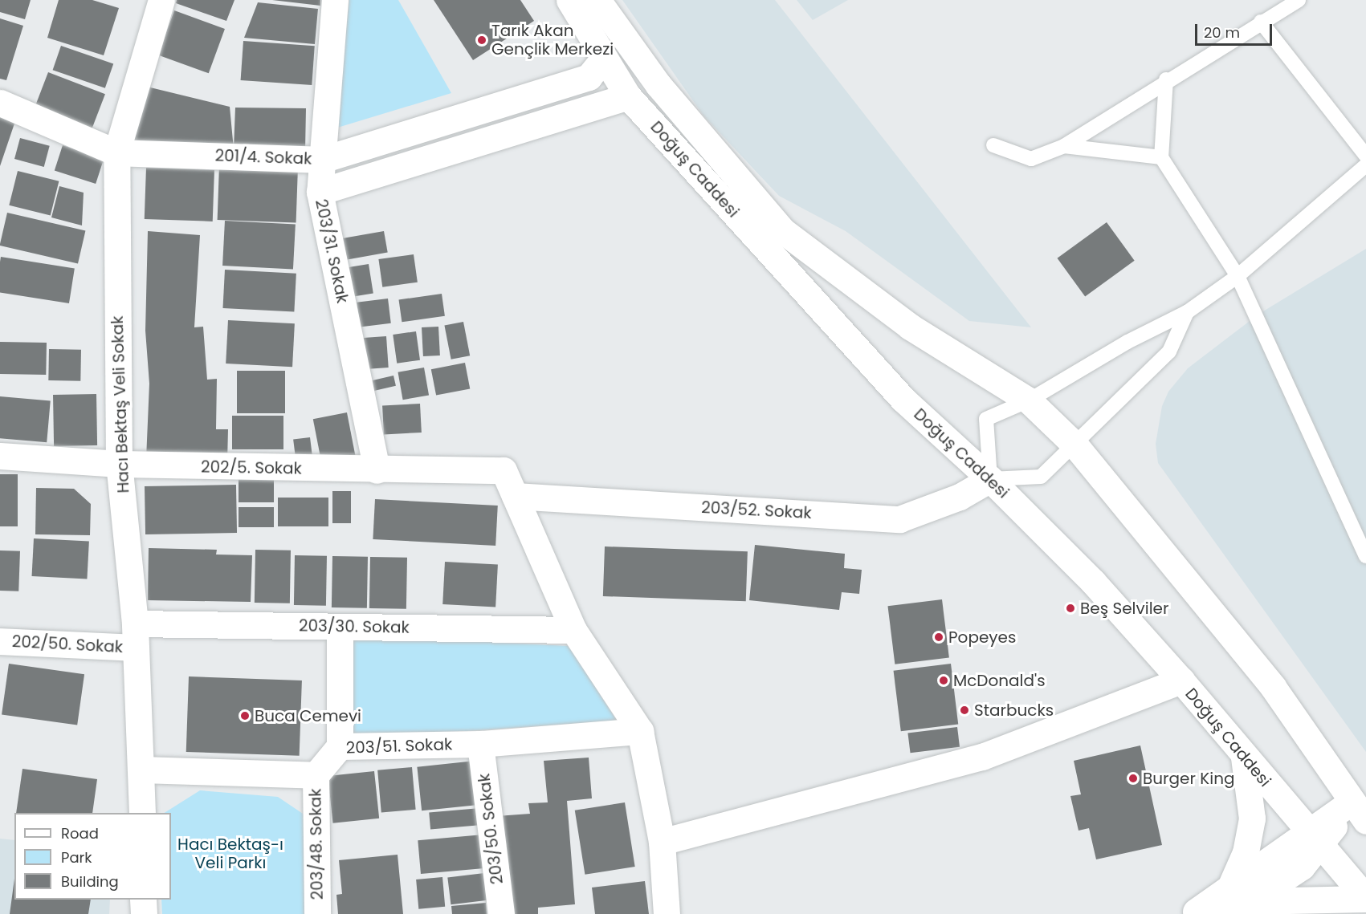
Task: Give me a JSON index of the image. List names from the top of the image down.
{
  "streets": {
    "street": [
      "201/4. Sokak",
      "Doğuş Caddesi",
      "203/31. Sokak",
      "Hacı Bektaş Veli Sokak",
      "202/5. Sokak",
      "203/52. Sokak",
      "203/30. Sokak",
      "202/50. Sokak",
      "203/51. Sokak",
      "203/50. Sokak",
      "203/48. Sokak"
    ]
  },
  "crossings": [
    ["201/4. Sokak", "Doğuş Caddesi"],
    ["201/4. Sokak", "203/31. Sokak"],
    ["201/4. Sokak", "Hacı Bektaş Veli Sokak"],
    ["Doğuş Caddesi", "203/52. Sokak"],
    ["203/31. Sokak", "202/5. Sokak"],
    ["Hacı Bektaş Veli Sokak", "202/5. Sokak"],
    ["Hacı Bektaş Veli Sokak", "203/30. Sokak"],
    ["Hacı Bektaş Veli Sokak", "202/50. Sokak"],
    ["202/5. Sokak", "203/52. Sokak"],
    ["203/30. Sokak", "202/50. Sokak"],
    ["203/51. Sokak", "203/50. Sokak"],
    ["203/51. Sokak", "203/48. Sokak"]
  ],
  "parks": ["Hacı Bektaş-ı Veli Parkı"],
  "places": [
    "Tarık Akan Gençlik Merkezi",
    "Beş Selviler",
    "Popeyes",
    "McDonald's",
    "Starbucks",
    "Buca Cemevi",
    "Burger King"
  ],
  "legend": ["Road", "Park", "Building"],
  "scale_bar": "20 m"
}
